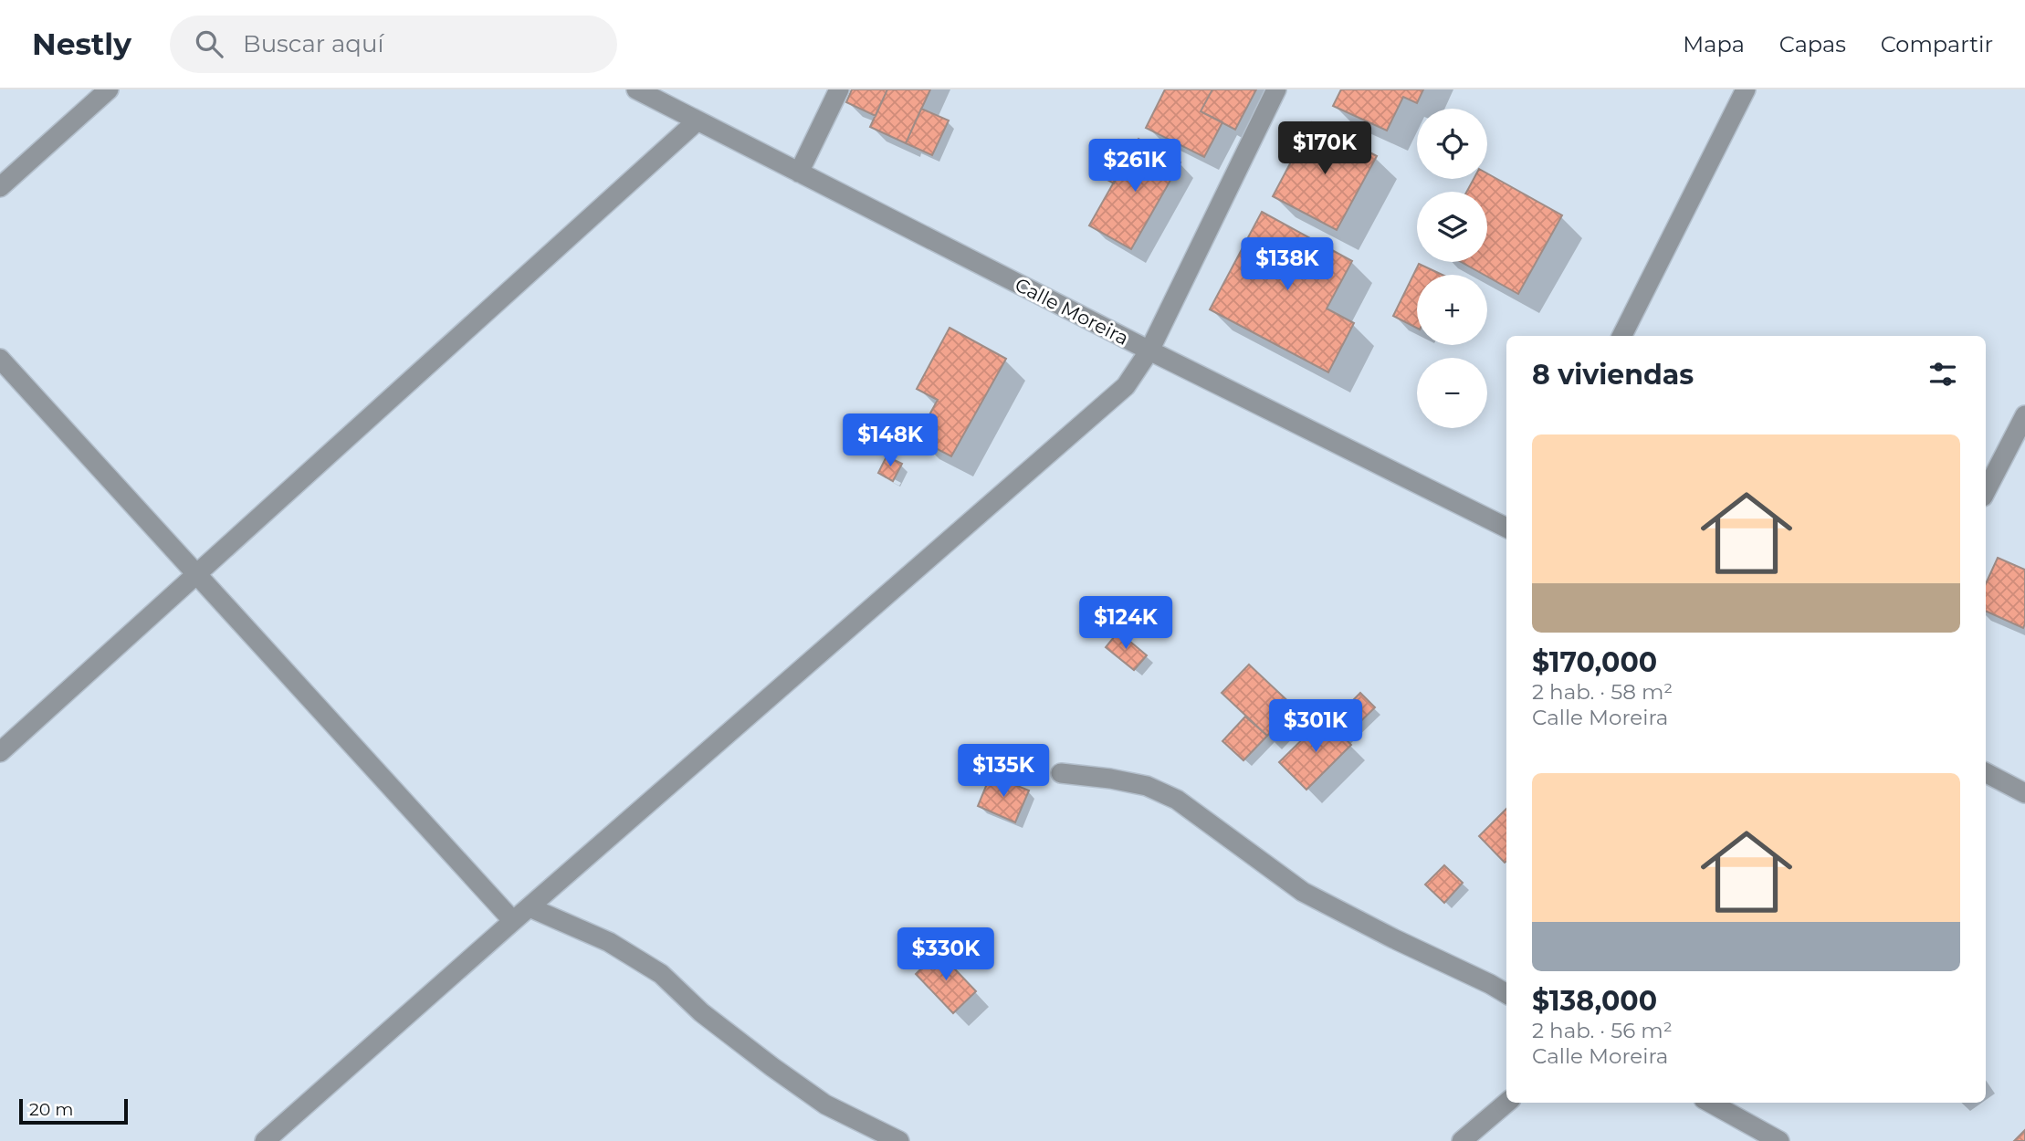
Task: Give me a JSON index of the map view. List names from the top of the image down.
{
  "streets": {
    "street": ["Calle Moreira"]
  },
  "scale_bar": "20 m",
  "page": {
    "header": "Nestly",
    "search": "Buscar aquí",
    "nav": ["Mapa", "Capas", "Compartir"],
    "map_buttons": ["+", "−"],
    "price": [
      "$170K",
      "$261K",
      "$138K",
      "$148K",
      "$124K",
      "$301K",
      "$135K",
      "$330K"
    ],
    "heading": "8 viviendas",
    "list": [
      {
        "name": "$170,000",
        "note": "2 hab. · 58 m² · Calle Moreira"
      },
      {
        "name": "$138,000",
        "note": "2 hab. · 56 m² · Calle Moreira"
      }
    ],
    "scale": "20 m"
  }
}
